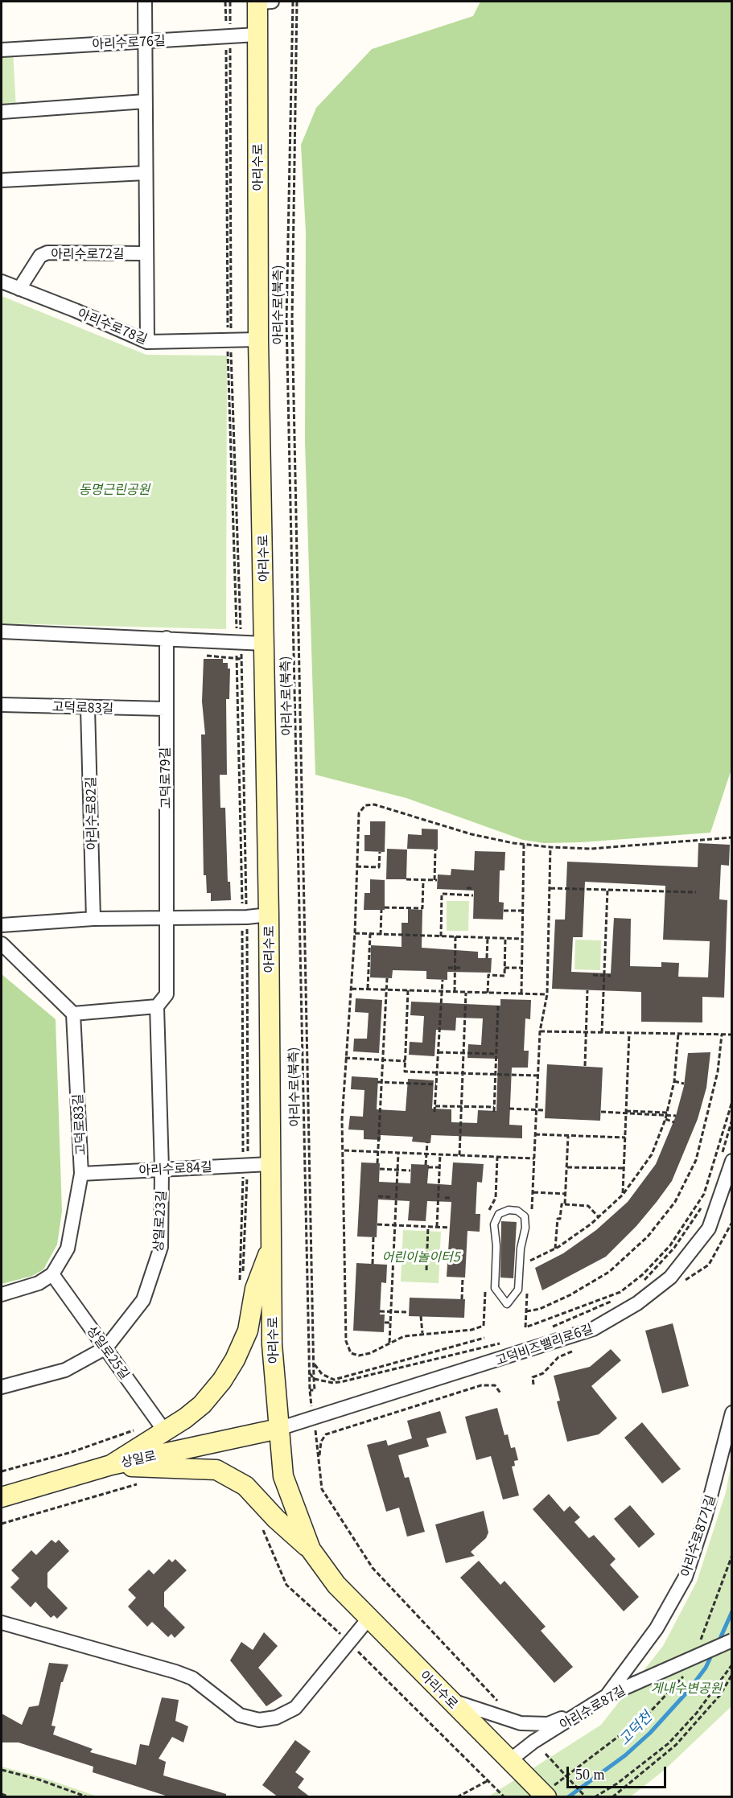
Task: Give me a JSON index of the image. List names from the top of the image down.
{
  "streets": {
    "main road": ["아리수로", "상일로"],
    "street": [
      "아리수로76길",
      "아리수로72길",
      "아리수로78길",
      "고덕로83길",
      "고덕로79길",
      "아리수로82길",
      "아리수로84길",
      "상일로23길",
      "고덕비즈밸리로6길",
      "상일로25길",
      "아리수로87가길",
      "아리수로87길"
    ],
    "path": ["아리수로(북측)"]
  },
  "crossings": [
    ["아리수로76길", "아리수로"],
    ["아리수로", "아리수로78길"],
    ["아리수로", "아리수로84길"],
    ["아리수로", "고덕비즈밸리로6길"],
    ["아리수로", "상일로"],
    ["아리수로", "아리수로87길"],
    ["아리수로72길", "아리수로78길"],
    ["고덕로83길", "고덕로79길"],
    ["고덕로83길", "아리수로82길"],
    ["고덕로83길", "아리수로84길"],
    ["고덕로83길", "상일로25길"],
    ["아리수로84길", "상일로23길"],
    ["상일로23길", "상일로25길"],
    ["고덕비즈밸리로6길", "상일로"],
    ["아리수로87가길", "아리수로87길"]
  ],
  "water": ["고덕천"],
  "parks": ["동명근린공원", "어린이놀이터5", "게내수변공원"],
  "scale_bar": "50 m"
}
